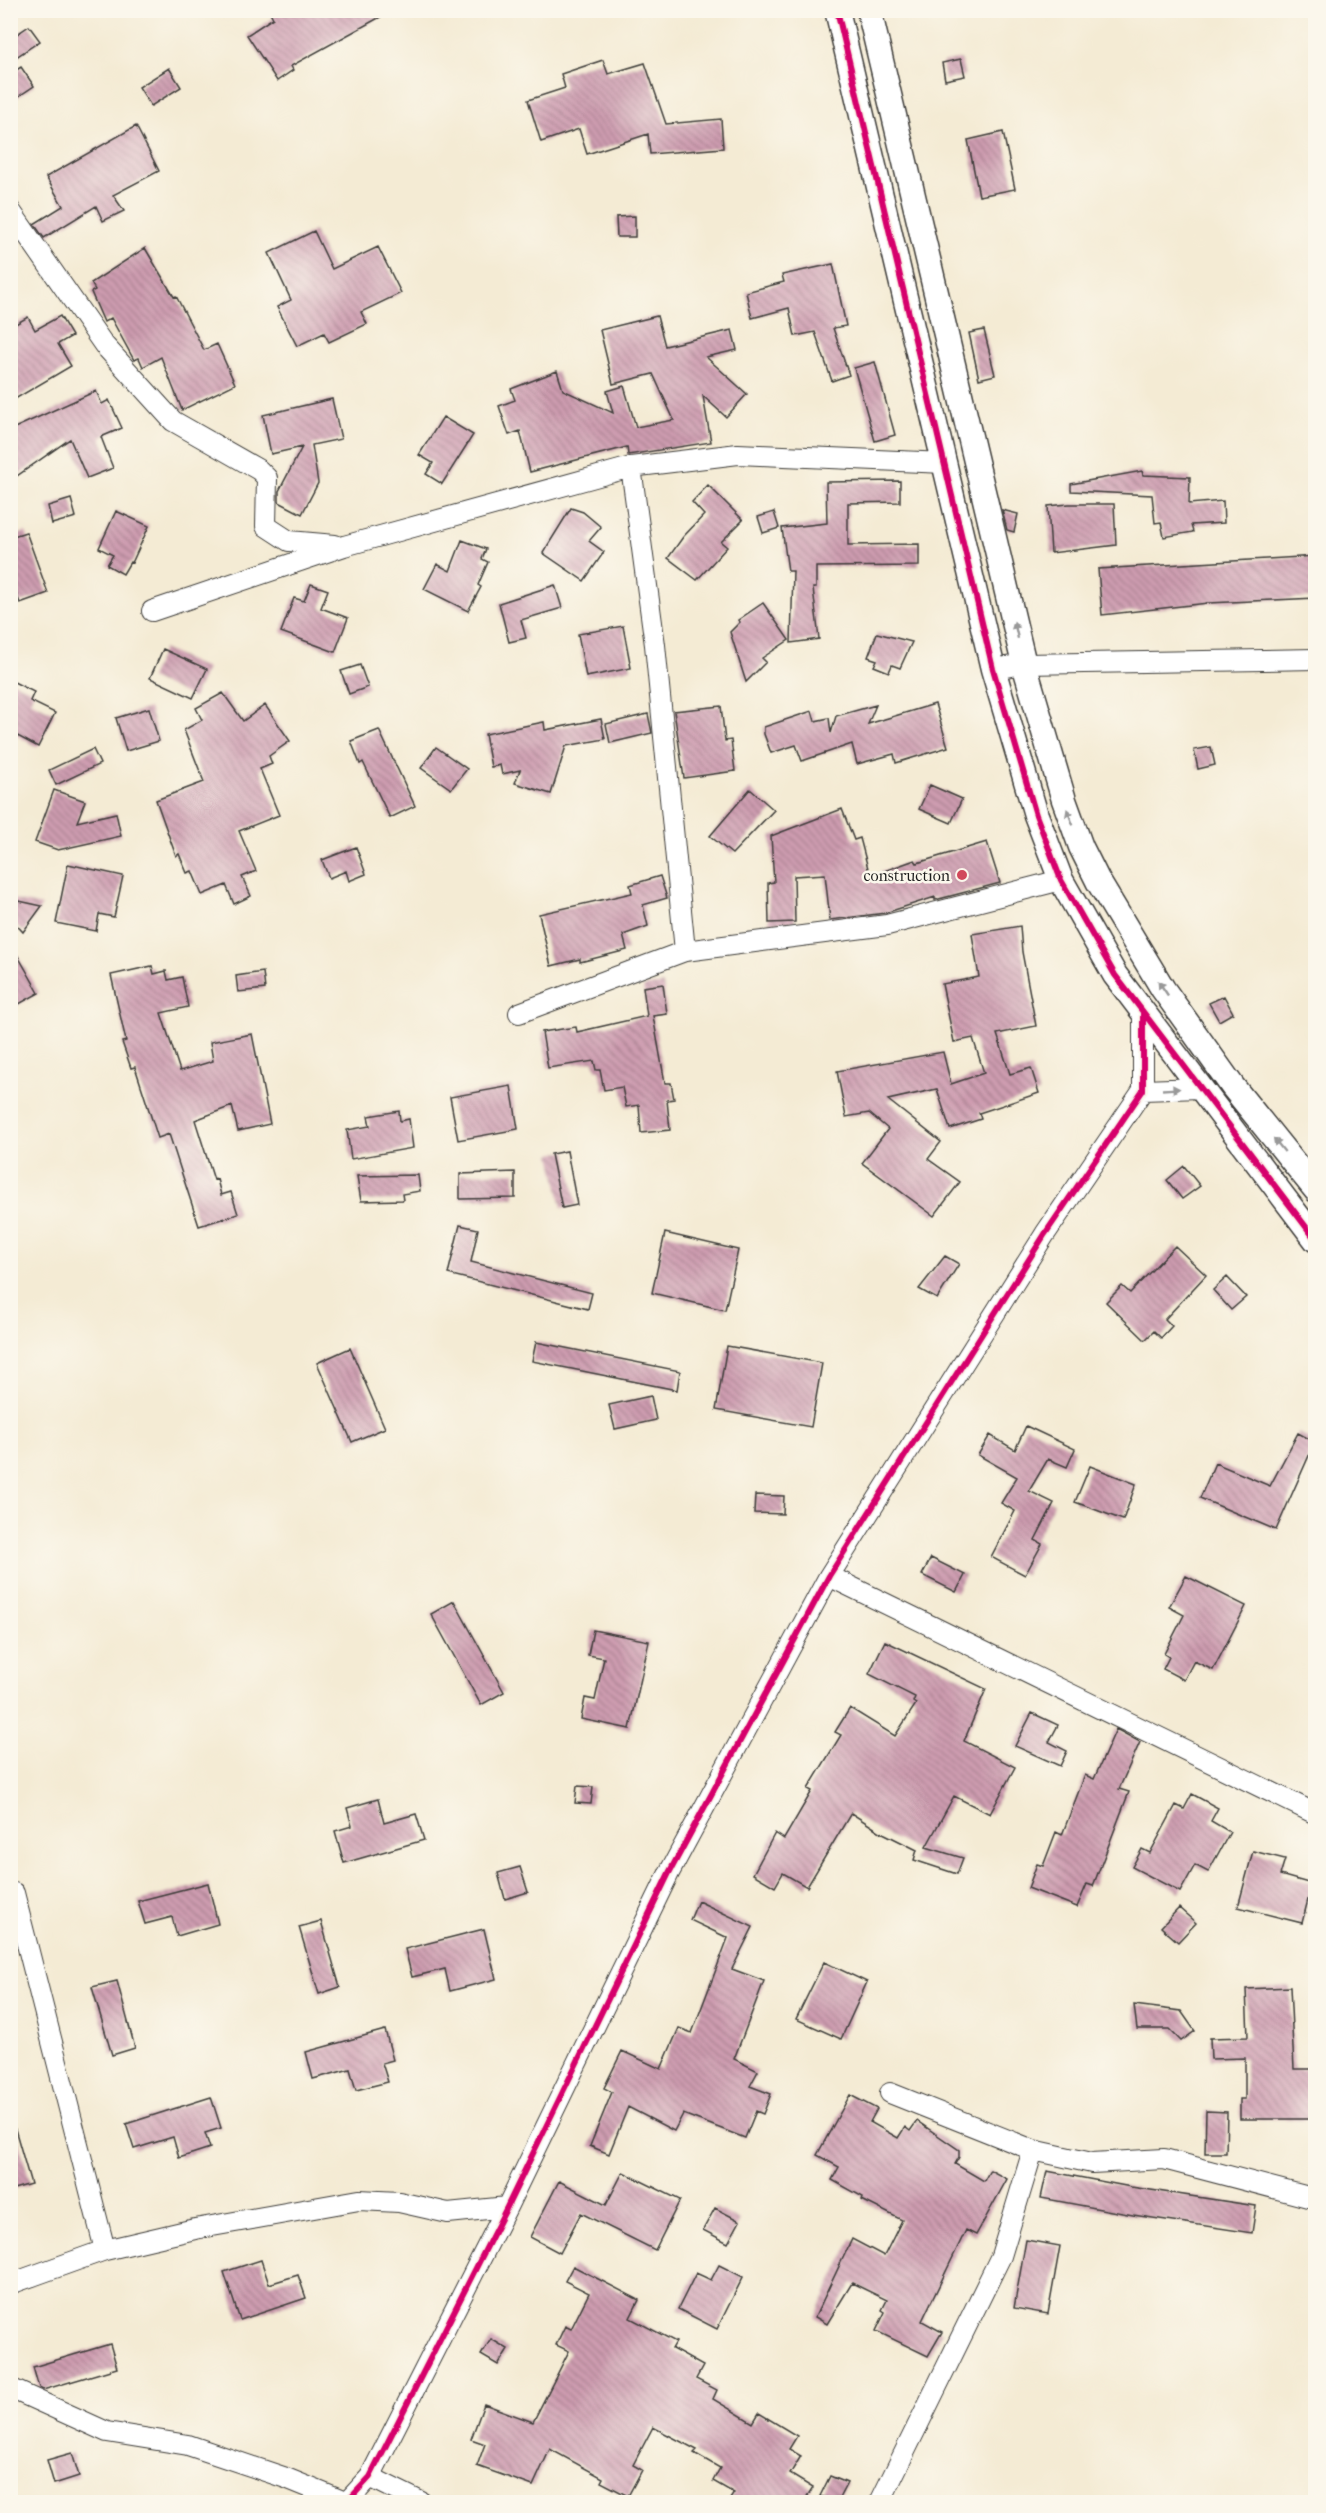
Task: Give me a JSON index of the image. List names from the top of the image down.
{
  "places": ["construction"]
}
